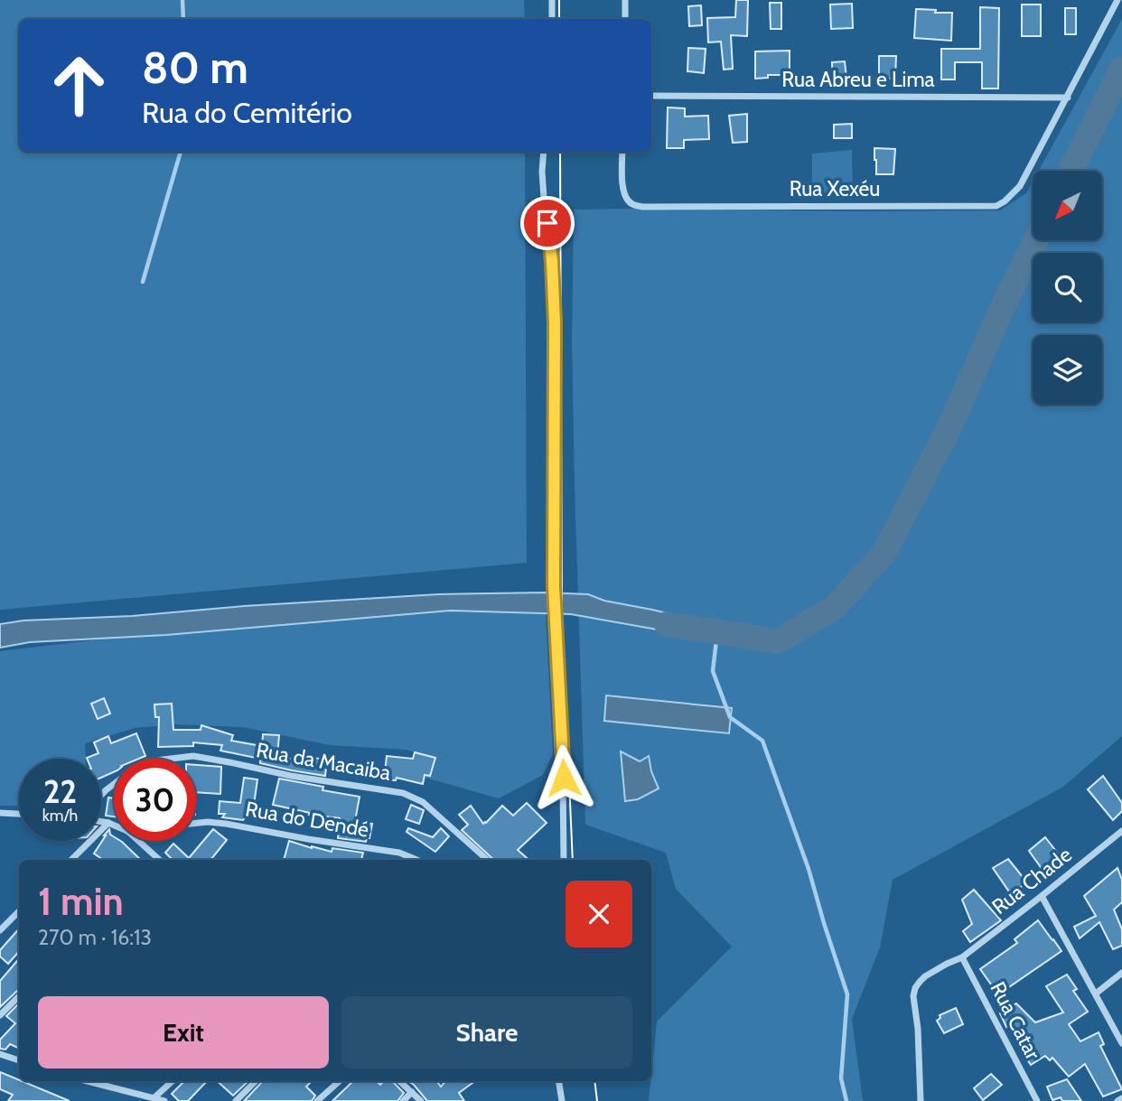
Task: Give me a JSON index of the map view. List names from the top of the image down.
{
  "streets": {
    "street": [
      "Rua Abreu e Lima",
      "Rua Xexéu",
      "Rua da Macaiba",
      "Rua do Dendé",
      "Rua Chade",
      "Rua Catar"
    ]
  },
  "crossings": [
    ["Rua Abreu e Lima", "Rua Xexéu"],
    ["Rua Chade", "Rua Catar"]
  ],
  "north": "bottom left",
  "page": {
    "turn": ["80 m", "Rua do Cemitério"],
    "speed": "22 km/h",
    "limit": "30",
    "heading": ["1 min", "270 m · 16:13"],
    "buttons": ["Exit", "Share"]
  }
}
